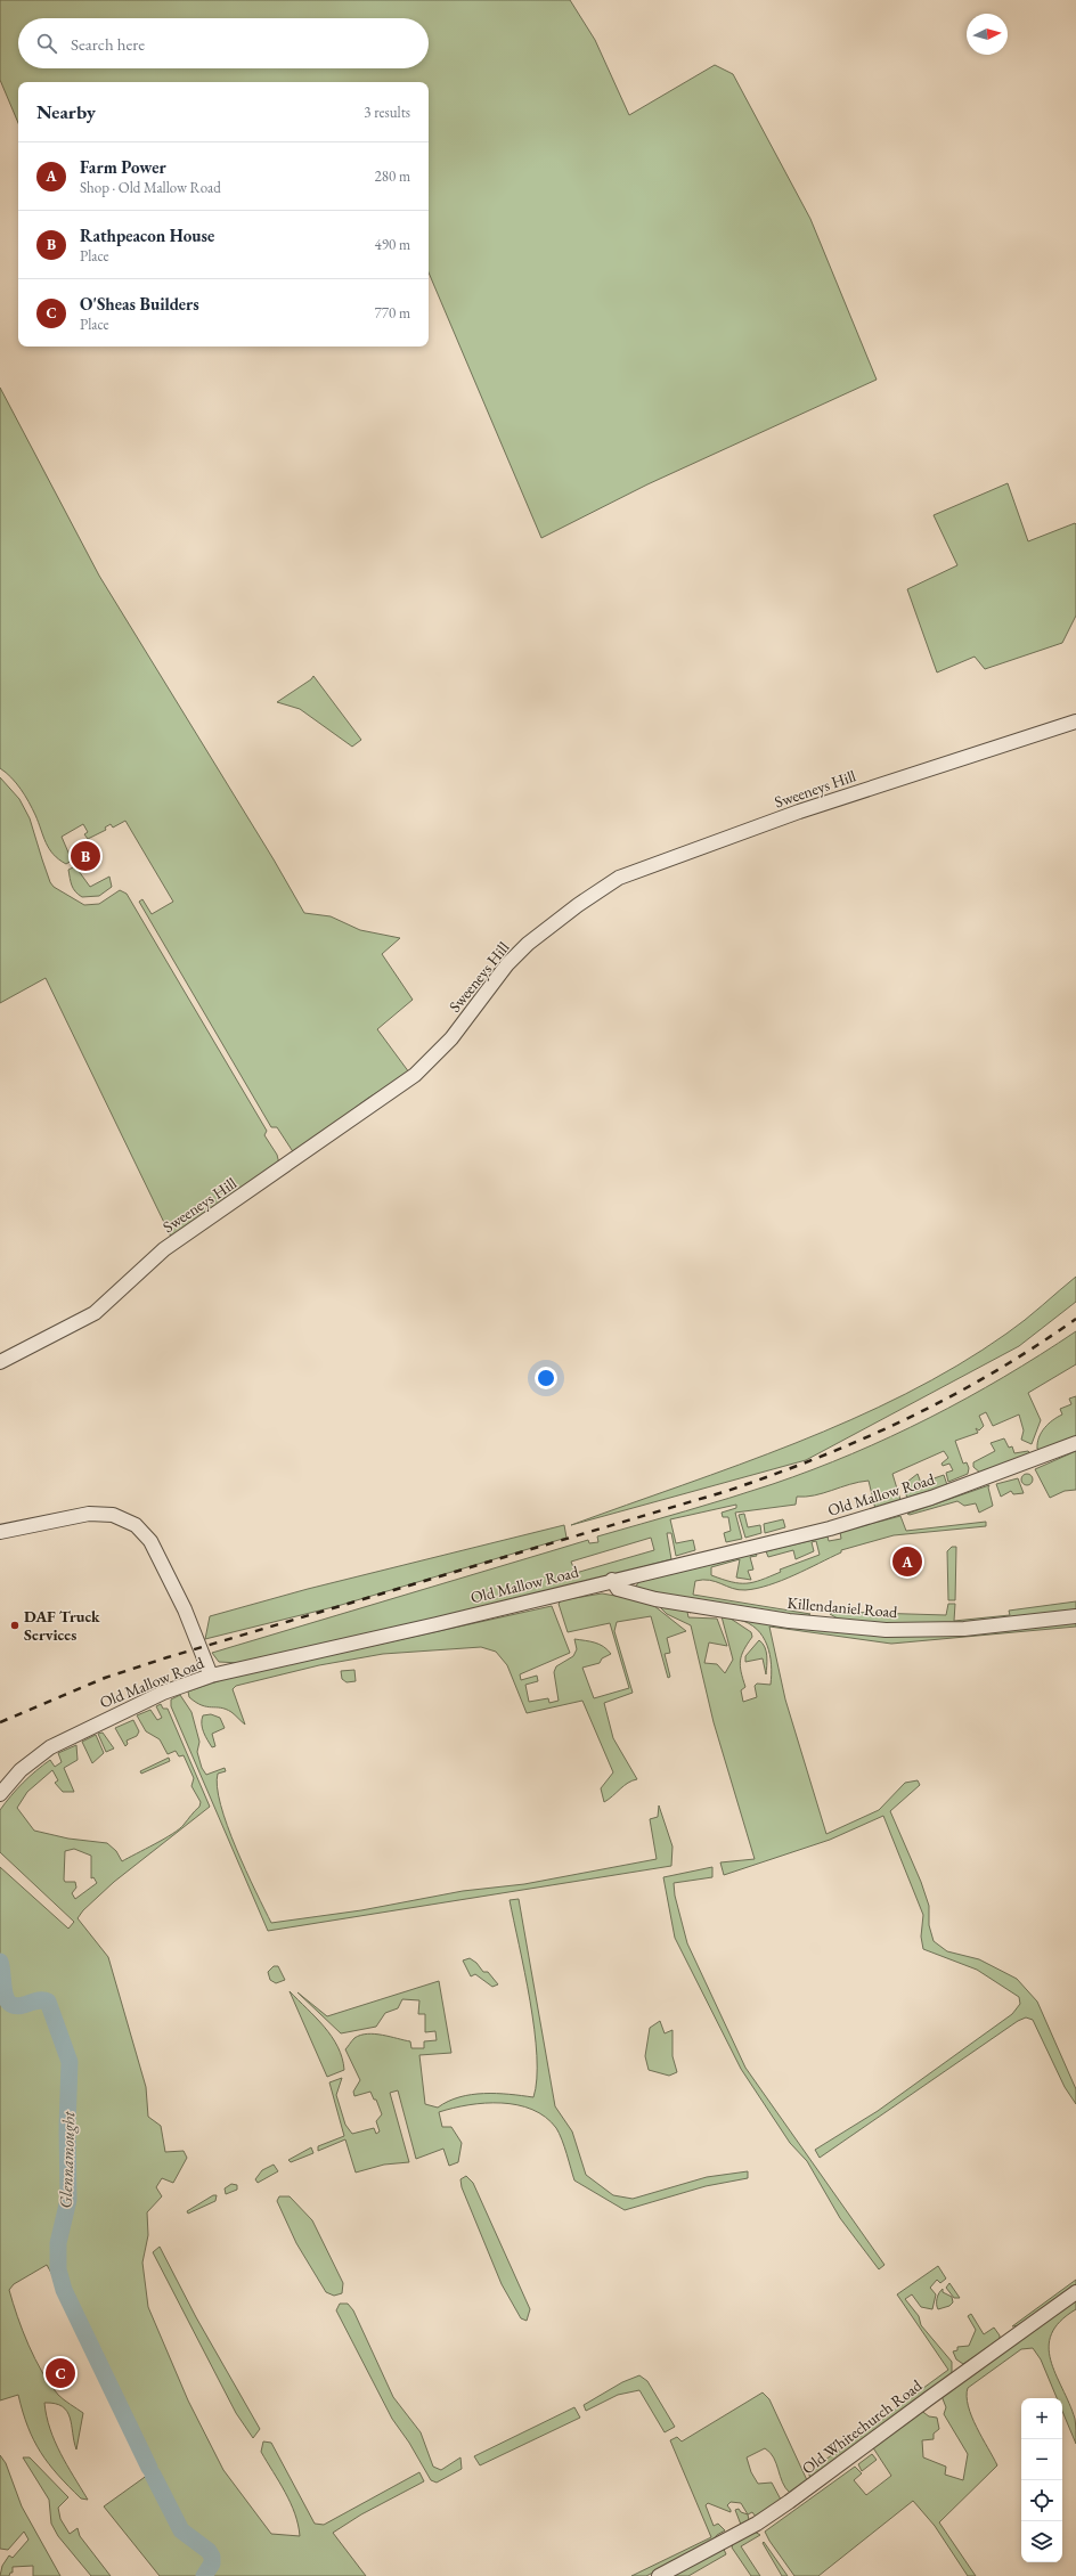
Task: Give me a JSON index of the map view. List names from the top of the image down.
{
  "streets": {
    "street": [
      "Sweeneys Hill",
      "Old Mallow Road",
      "Killendaniel Road",
      "Old Whitechurch Road"
    ]
  },
  "crossings": [
    ["Old Mallow Road", "Killendaniel Road"]
  ],
  "water": ["Glennamought"],
  "places": ["DAF Truck Services"],
  "north": "right",
  "page": {
    "search": "Search here",
    "heading": ["Nearby", "3 results"],
    "list": [
      {
        "mark": "A",
        "name": "Farm Power",
        "note": "Shop · Old Mallow Road",
        "value": "280 m"
      },
      {
        "mark": "B",
        "name": "Rathpeacon House",
        "note": "Place",
        "value": "490 m"
      },
      {
        "mark": "C",
        "name": "O'Sheas Builders",
        "note": "Place",
        "value": "770 m"
      }
    ],
    "pins": ["B", "A", "C"],
    "map_buttons": ["+", "−"]
  }
}
